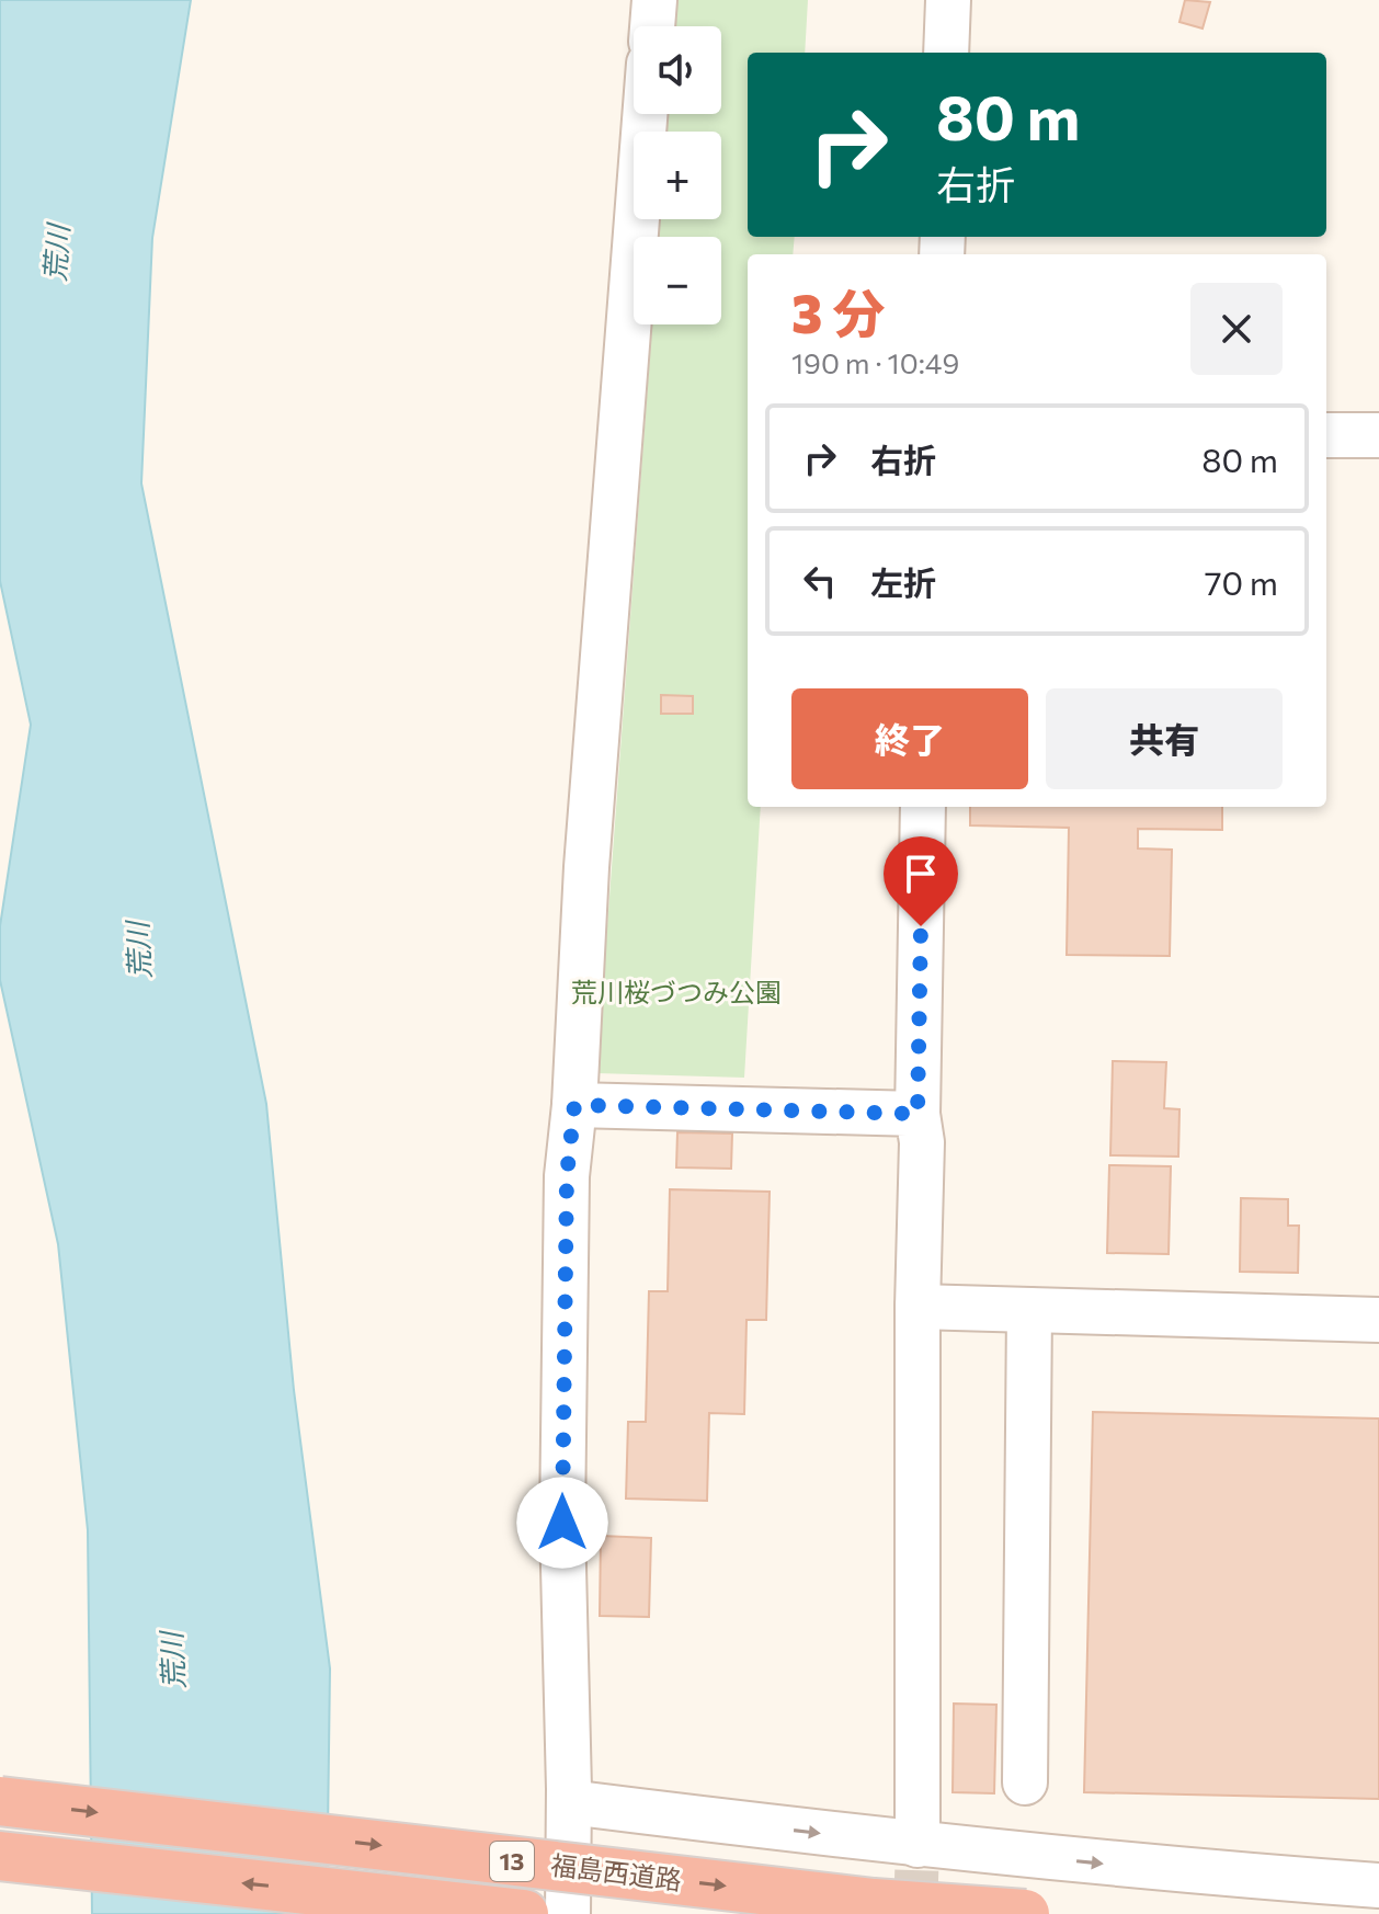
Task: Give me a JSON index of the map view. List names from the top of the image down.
{
  "streets": {
    "highway": ["13", "福島西道路"]
  },
  "water": ["荒川"],
  "parks": ["荒川桜づつみ公園"],
  "page": {
    "map_buttons": ["+", "−"],
    "turn": ["80 m", "右折"],
    "heading": ["3 分", "190 m · 10:49"],
    "list": [
      {
        "name": "右折",
        "value": "80 m"
      },
      {
        "name": "左折",
        "value": "70 m"
      }
    ],
    "buttons": ["終了", "共有"]
  }
}
